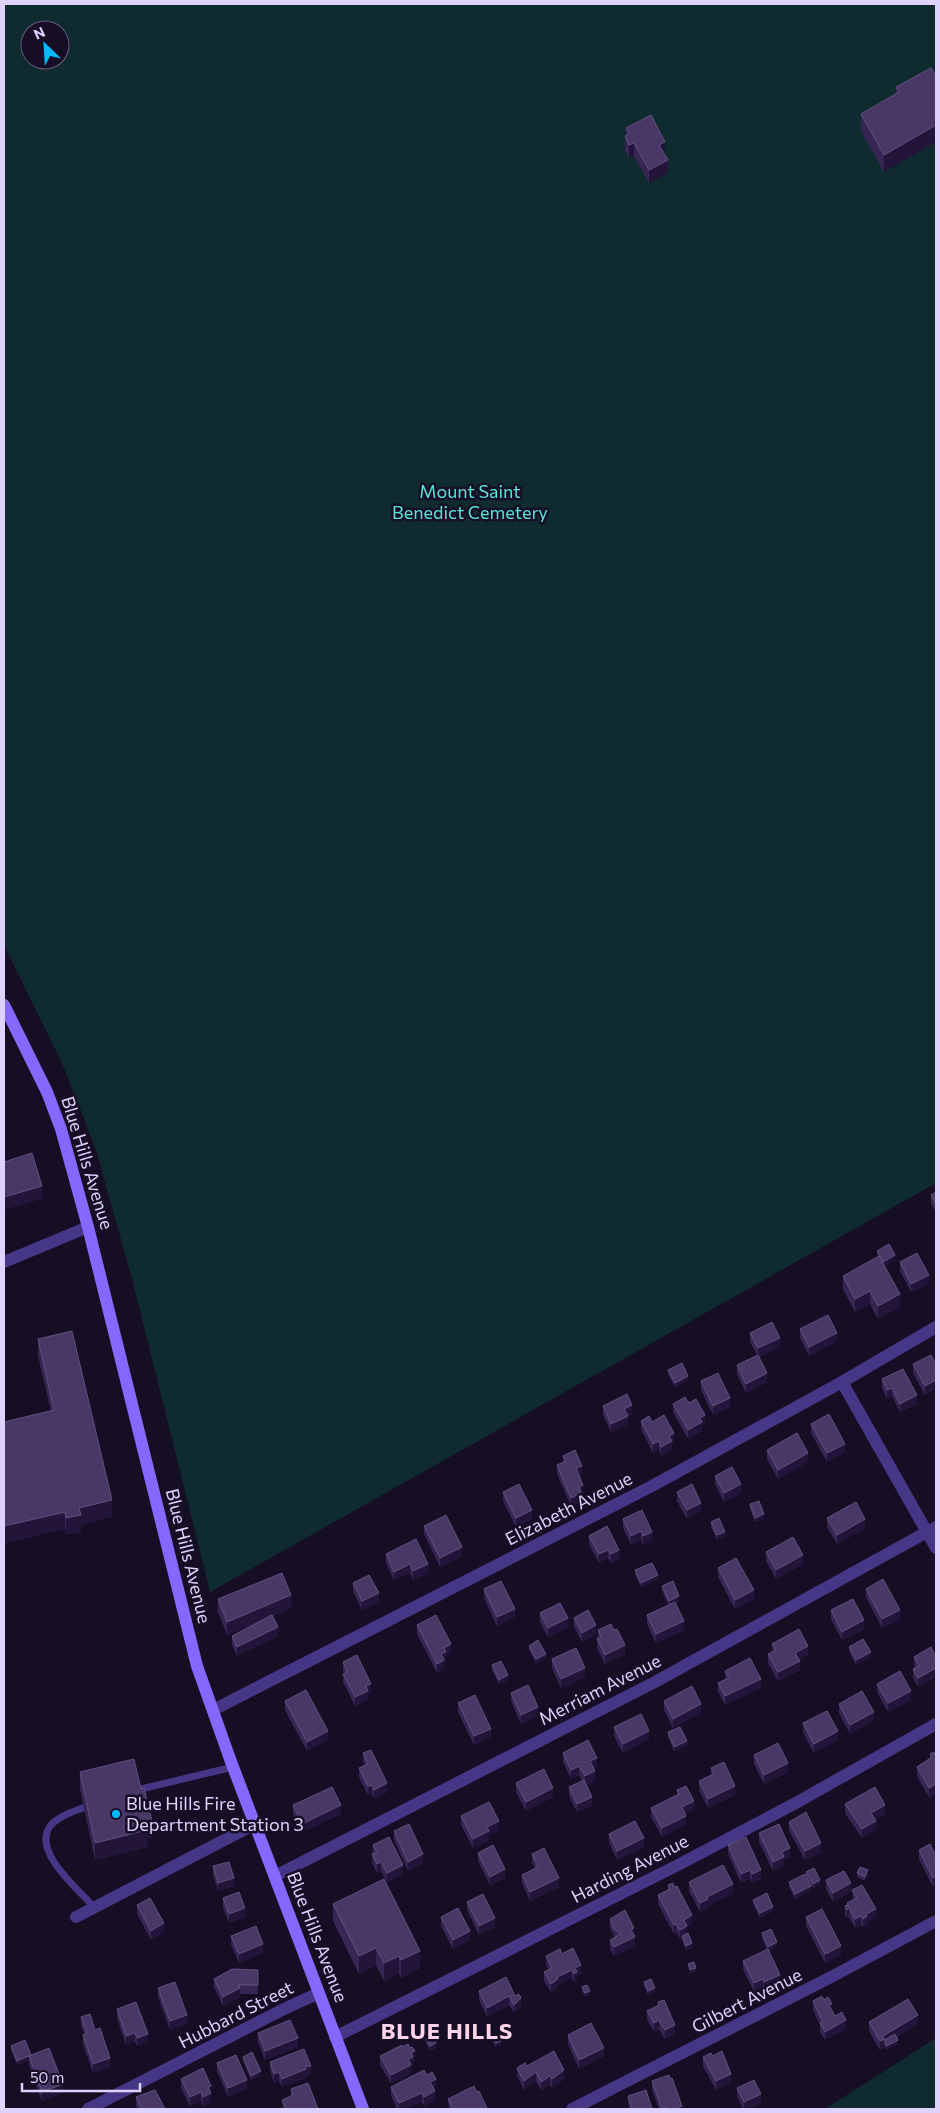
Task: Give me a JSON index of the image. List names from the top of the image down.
{
  "streets": {
    "main road": ["Blue Hills Avenue"],
    "street": [
      "Elizabeth Avenue",
      "Merriam Avenue",
      "Harding Avenue",
      "Gilbert Avenue",
      "Hubbard Street"
    ]
  },
  "crossings": [
    ["Blue Hills Avenue", "Elizabeth Avenue"],
    ["Blue Hills Avenue", "Merriam Avenue"],
    ["Blue Hills Avenue", "Harding Avenue"],
    ["Blue Hills Avenue", "Hubbard Street"]
  ],
  "districts": ["BLUE HILLS"],
  "parks": ["Mount Saint Benedict Cemetery"],
  "places": ["Blue Hills Fire Department Station 3"],
  "scale_bar": "50 m",
  "north": "top left"
}
